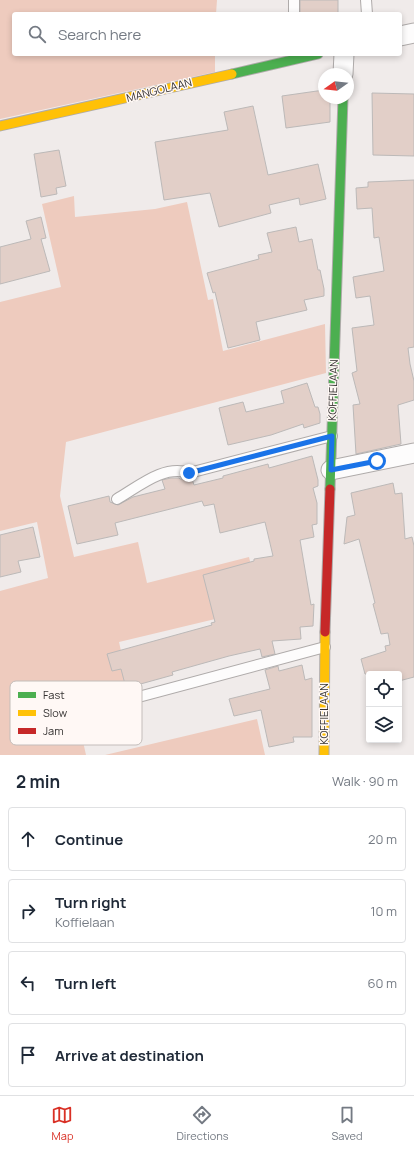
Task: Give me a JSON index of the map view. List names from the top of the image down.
{
  "streets": {
    "street": ["MANGOLAAN", "KOFFIELAAN"]
  },
  "legend": ["Fast", "Slow", "Jam"],
  "north": "left",
  "page": {
    "search": "Search here",
    "heading": ["2 min", "Walk · 90 m"],
    "list": [
      ["Continue", "20 m"],
      ["Turn right", "Koffielaan", "10 m"],
      ["Turn left", "60 m"],
      "Arrive at destination"
    ],
    "nav": ["Map", "Directions", "Saved"]
  }
}
